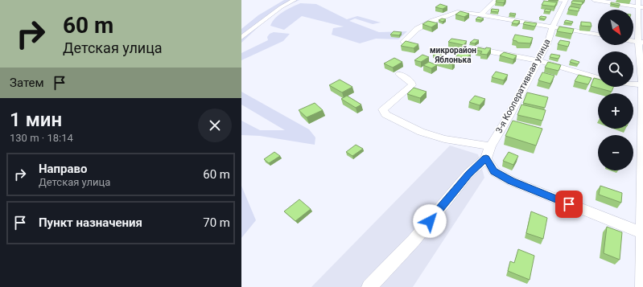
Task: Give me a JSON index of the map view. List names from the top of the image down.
{
  "streets": {
    "street": ["3-я Кооперативная улица"]
  },
  "districts": ["микрорайон Яблонька"],
  "north": "bottom right",
  "page": {
    "turn": ["60 m", "Детская улица"],
    "map_buttons": ["+", "−"],
    "then": "Затем",
    "heading": ["1 мин", "130 m · 18:14"],
    "list": [
      {
        "name": "Направо",
        "note": "Детская улица",
        "value": "60 m"
      },
      {
        "name": "Пункт назначения",
        "value": "70 m"
      }
    ]
  }
}
